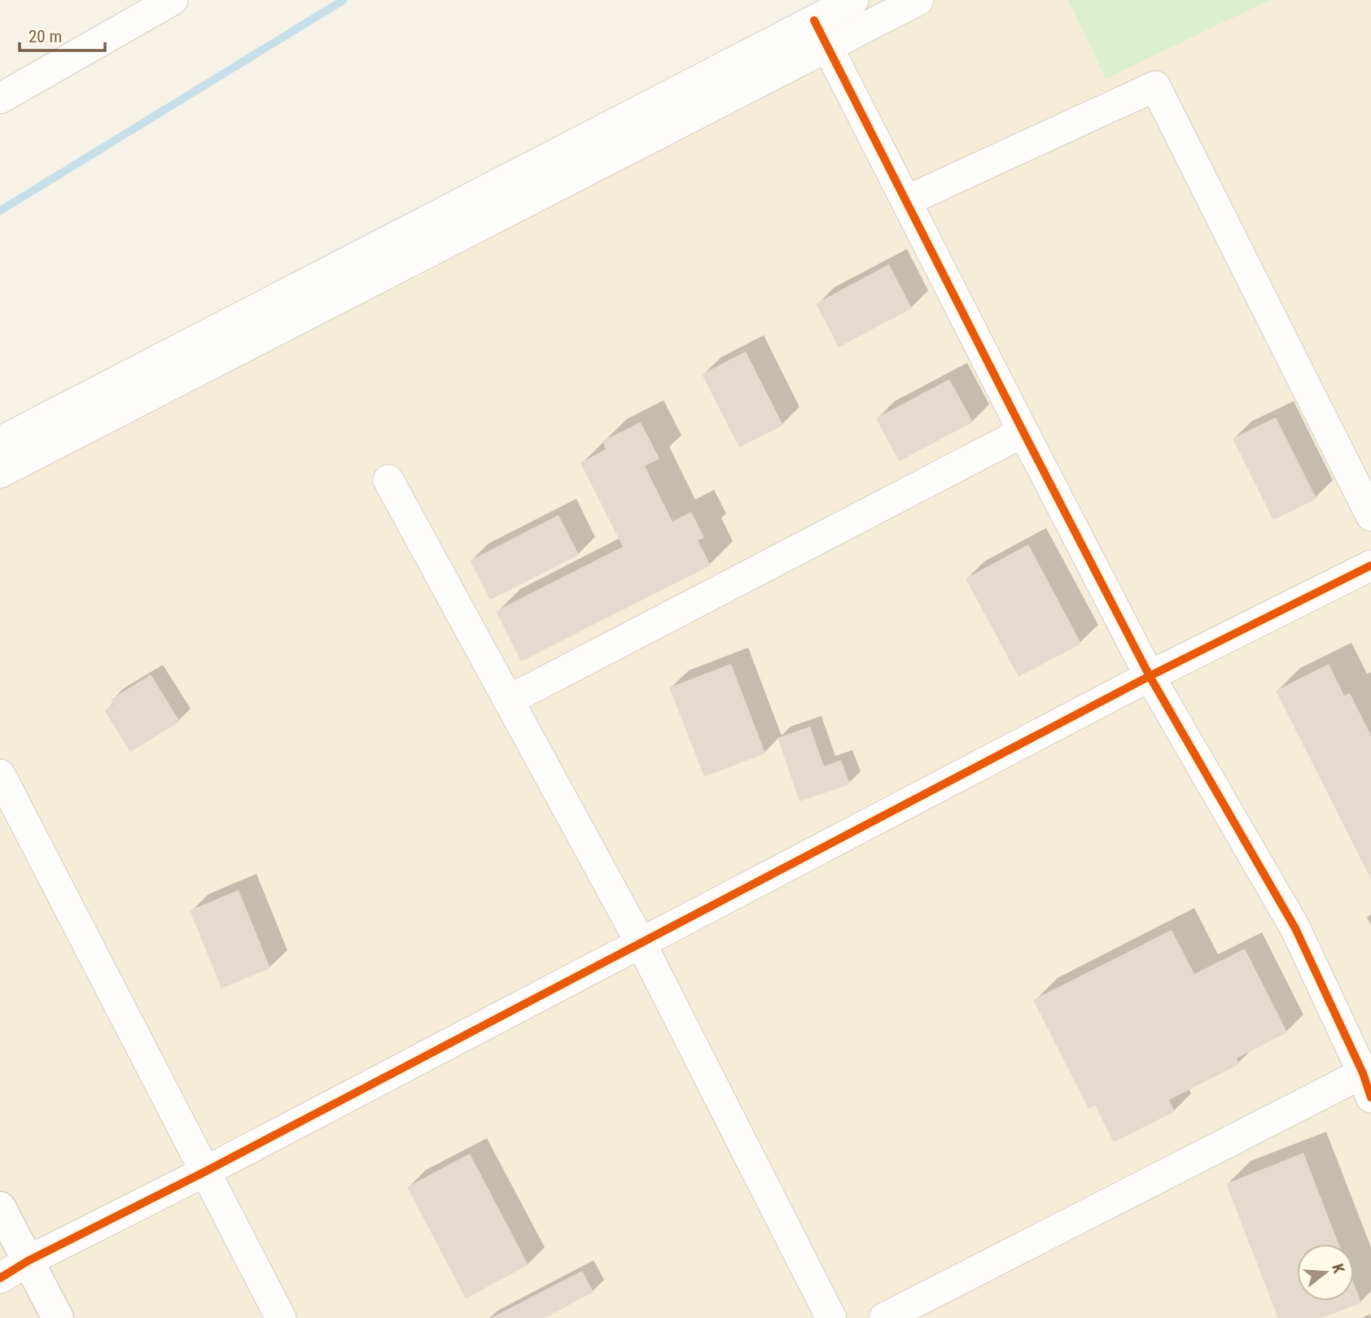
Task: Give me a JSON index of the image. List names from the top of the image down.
{
  "scale_bar": "20 m",
  "north": "right"
}
